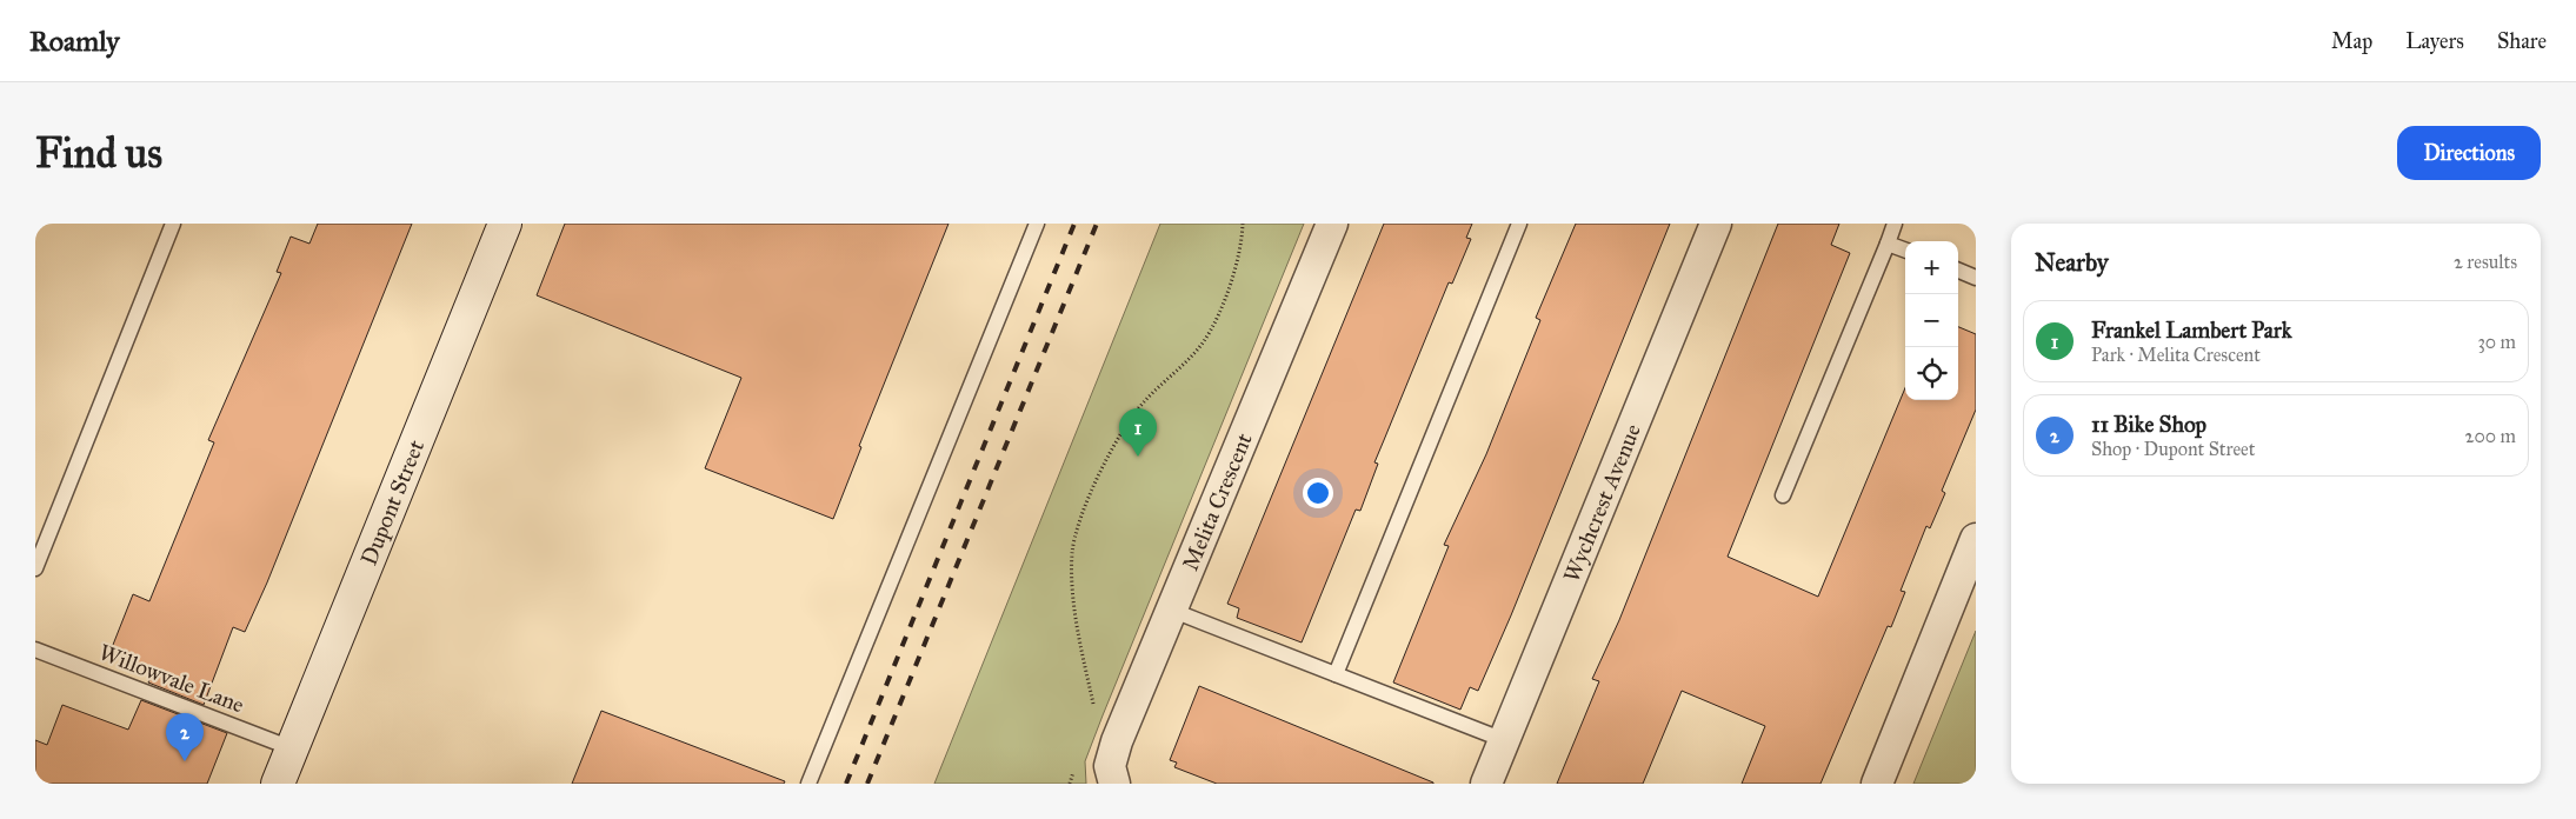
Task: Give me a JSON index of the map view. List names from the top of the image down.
{
  "streets": {
    "main road": ["Dupont Street"],
    "street": ["Melita Crescent", "Wychcrest Avenue"],
    "lane": ["Willowvale Lane"]
  },
  "crossings": [
    ["Dupont Street", "Willowvale Lane"]
  ],
  "page": {
    "header": "Roamly",
    "nav": ["Map", "Layers", "Share"],
    "buttons": "Directions",
    "title": "Find us",
    "heading": ["Nearby", "2 results"],
    "map_buttons": ["+", "−"],
    "list": [
      {
        "mark": "1",
        "name": "Frankel Lambert Park",
        "note": "Park · Melita Crescent",
        "value": "30 m"
      },
      {
        "mark": "2",
        "name": "11 Bike Shop",
        "note": "Shop · Dupont Street",
        "value": "200 m"
      }
    ],
    "pins": ["1", "2"]
  }
}
